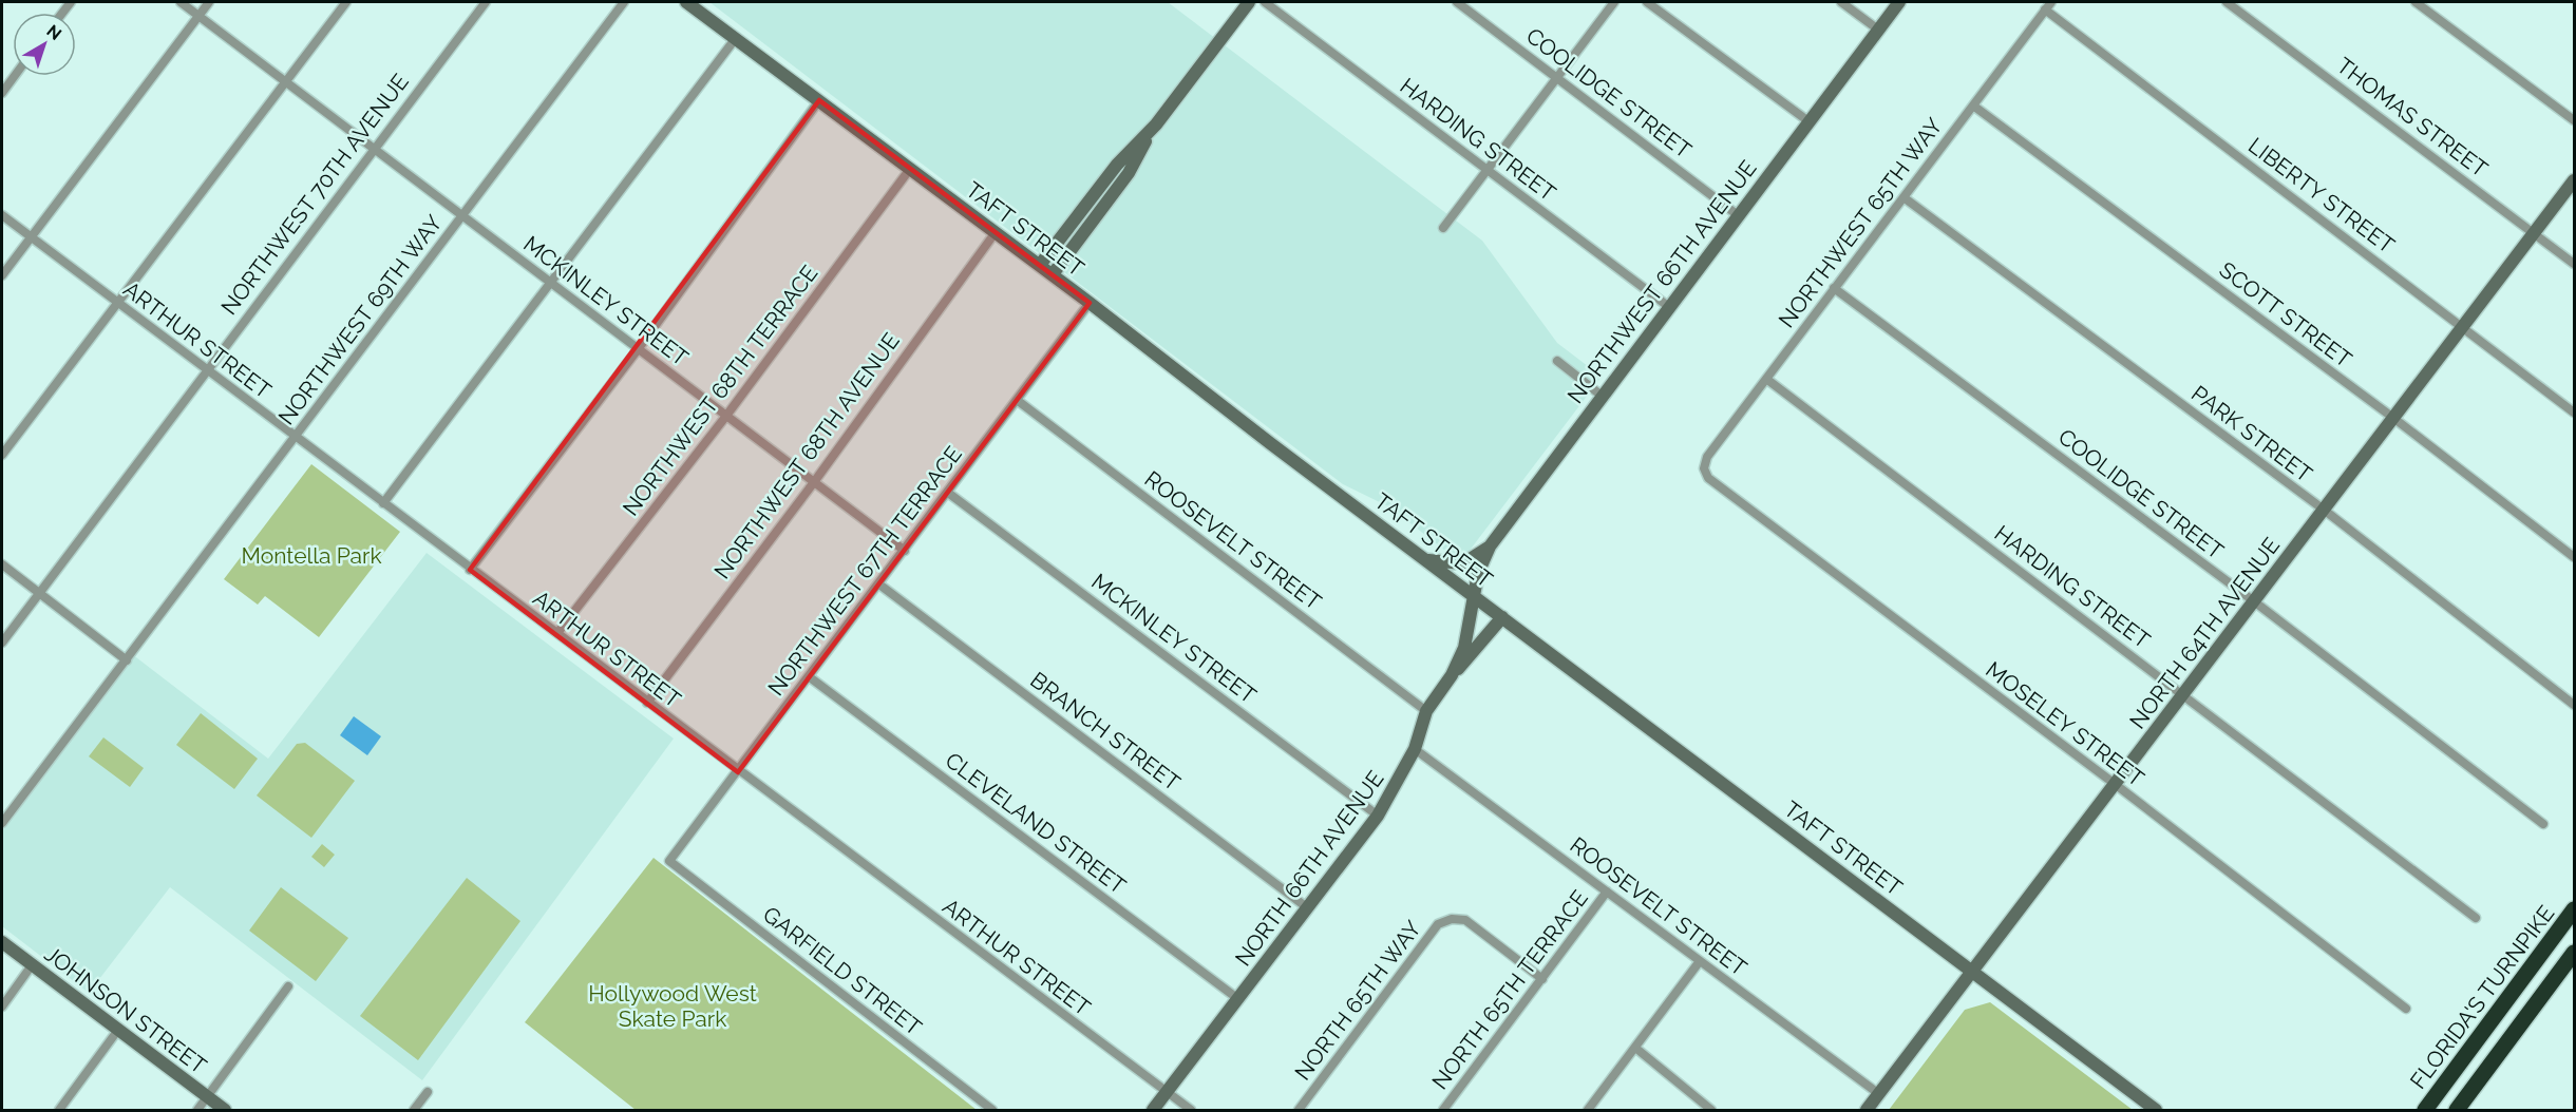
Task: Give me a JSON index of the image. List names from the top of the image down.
{
  "streets": {
    "highway": ["FLORIDA'S TURNPIKE"],
    "street": [
      "COOLIDGE STREET",
      "THOMAS STREET",
      "HARDING STREET",
      "NORTHWEST 70TH AVENUE",
      "LIBERTY STREET",
      "NORTHWEST 65TH WAY",
      "TAFT STREET",
      "NORTHWEST 66TH AVENUE",
      "MCKINLEY STREET",
      "SCOTT STREET",
      "NORTHWEST 69TH WAY",
      "ARTHUR STREET",
      "NORTHWEST 68TH TERRACE",
      "PARK STREET",
      "NORTHWEST 68TH AVENUE",
      "ROOSEVELT STREET",
      "NORTHWEST 67TH TERRACE",
      "NORTH 64TH AVENUE",
      "MOSELEY STREET",
      "BRANCH STREET",
      "CLEVELAND STREET",
      "NORTH 66TH AVENUE",
      "GARFIELD STREET",
      "NORTH 65TH TERRACE",
      "NORTH 65TH WAY",
      "JOHNSON STREET"
    ]
  },
  "crossings": [
    ["COOLIDGE STREET", "NORTHWEST 65TH WAY"],
    ["COOLIDGE STREET", "NORTHWEST 66TH AVENUE"],
    ["COOLIDGE STREET", "NORTH 64TH AVENUE"],
    ["THOMAS STREET", "NORTH 64TH AVENUE"],
    ["HARDING STREET", "NORTHWEST 65TH WAY"],
    ["HARDING STREET", "NORTHWEST 66TH AVENUE"],
    ["HARDING STREET", "NORTH 64TH AVENUE"],
    ["NORTHWEST 70TH AVENUE", "MCKINLEY STREET"],
    ["NORTHWEST 70TH AVENUE", "ARTHUR STREET"],
    ["LIBERTY STREET", "NORTHWEST 65TH WAY"],
    ["LIBERTY STREET", "NORTH 64TH AVENUE"],
    ["NORTHWEST 65TH WAY", "SCOTT STREET"],
    ["NORTHWEST 65TH WAY", "PARK STREET"],
    ["NORTHWEST 65TH WAY", "MOSELEY STREET"],
    ["TAFT STREET", "NORTHWEST 66TH AVENUE"],
    ["TAFT STREET", "NORTHWEST 68TH TERRACE"],
    ["TAFT STREET", "NORTHWEST 68TH AVENUE"],
    ["TAFT STREET", "NORTHWEST 67TH TERRACE"],
    ["TAFT STREET", "NORTH 64TH AVENUE"],
    ["TAFT STREET", "NORTH 66TH AVENUE"],
    ["NORTHWEST 66TH AVENUE", "NORTH 66TH AVENUE"],
    ["MCKINLEY STREET", "NORTHWEST 69TH WAY"],
    ["MCKINLEY STREET", "NORTHWEST 68TH TERRACE"],
    ["MCKINLEY STREET", "NORTHWEST 68TH AVENUE"],
    ["MCKINLEY STREET", "NORTHWEST 67TH TERRACE"],
    ["MCKINLEY STREET", "NORTH 66TH AVENUE"],
    ["SCOTT STREET", "NORTH 64TH AVENUE"],
    ["NORTHWEST 69TH WAY", "ARTHUR STREET"],
    ["ARTHUR STREET", "NORTHWEST 68TH TERRACE"],
    ["ARTHUR STREET", "NORTHWEST 68TH AVENUE"],
    ["ARTHUR STREET", "NORTHWEST 67TH TERRACE"],
    ["ARTHUR STREET", "NORTH 66TH AVENUE"],
    ["PARK STREET", "NORTH 64TH AVENUE"],
    ["ROOSEVELT STREET", "NORTHWEST 67TH TERRACE"],
    ["ROOSEVELT STREET", "NORTH 64TH AVENUE"],
    ["ROOSEVELT STREET", "NORTH 66TH AVENUE"],
    ["ROOSEVELT STREET", "NORTH 65TH TERRACE"],
    ["NORTHWEST 67TH TERRACE", "BRANCH STREET"],
    ["NORTHWEST 67TH TERRACE", "CLEVELAND STREET"],
    ["NORTHWEST 67TH TERRACE", "GARFIELD STREET"],
    ["NORTH 64TH AVENUE", "MOSELEY STREET"],
    ["BRANCH STREET", "NORTH 66TH AVENUE"],
    ["CLEVELAND STREET", "NORTH 66TH AVENUE"],
    ["NORTH 65TH TERRACE", "NORTH 65TH WAY"]
  ],
  "parks": ["Montella Park", "Hollywood West Skate Park"],
  "north": "top right"
}
